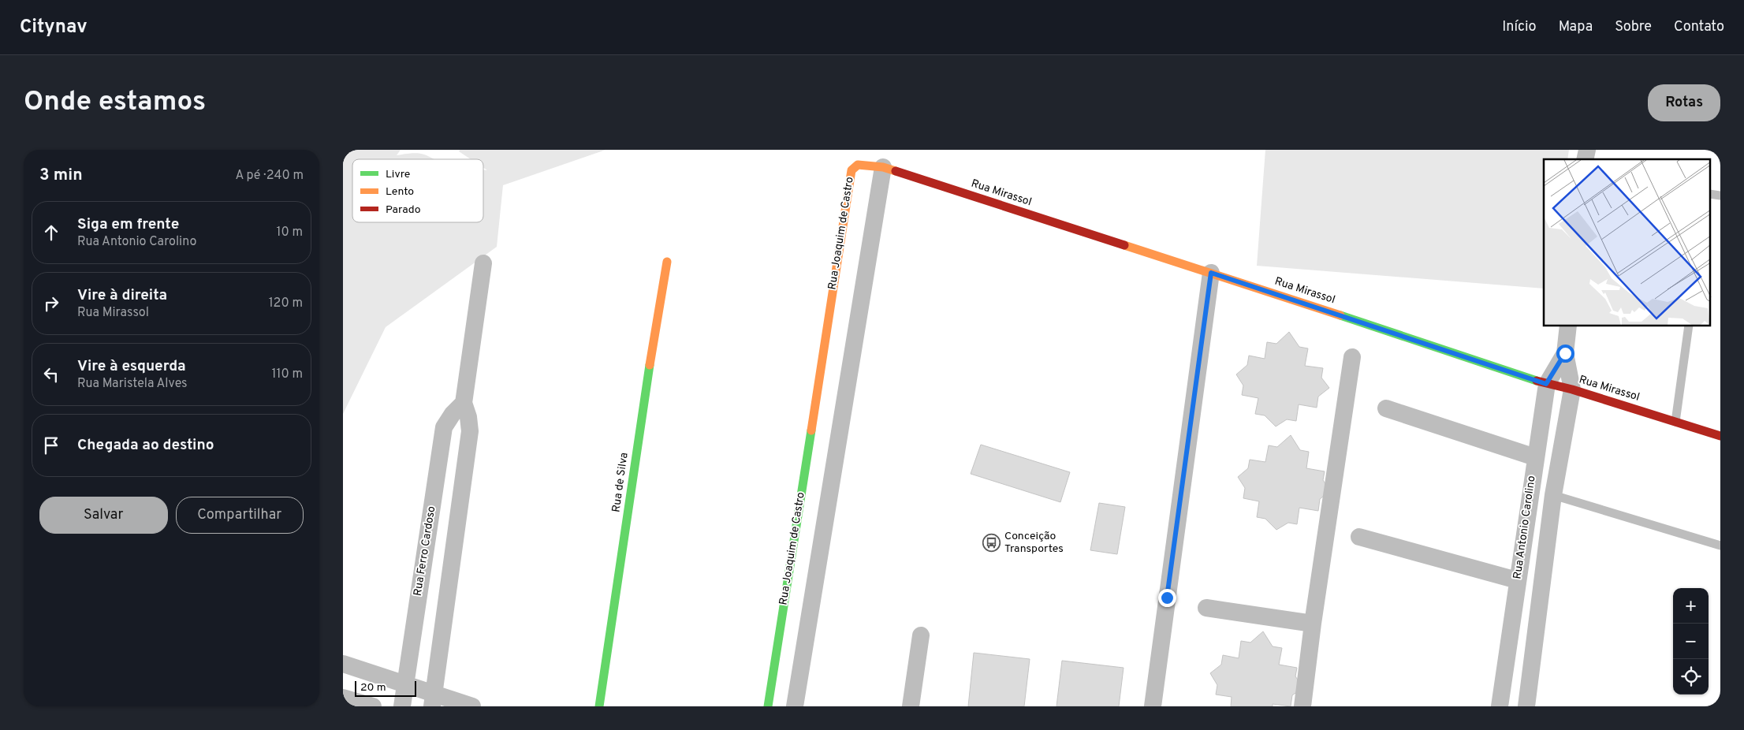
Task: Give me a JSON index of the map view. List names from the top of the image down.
{
  "streets": {
    "street": [
      "Rua Mirassol",
      "Rua Joaquim de Castro",
      "Rua de Silva",
      "Rua Antonio Carolino",
      "Rua Ferro Cardoso"
    ]
  },
  "crossings": [
    ["Rua Mirassol", "Rua Joaquim de Castro"],
    ["Rua Mirassol", "Rua Antonio Carolino"]
  ],
  "places": {
    "bus stop": ["Conceição Transportes"]
  },
  "legend": ["Livre", "Lento", "Parado"],
  "scale_bar": "20 m",
  "page": {
    "header": "Citynav",
    "nav": [
      "Início",
      "Mapa",
      "Sobre",
      "Contato"
    ],
    "buttons": [
      "Rotas",
      ["Salvar", "Compartilhar"]
    ],
    "title": "Onde estamos",
    "heading": ["3 min", "A pé · 240 m"],
    "list": [
      ["Siga em frente", "Rua Antonio Carolino", "10 m"],
      ["Vire à direita", "Rua Mirassol", "120 m"],
      ["Vire à esquerda", "Rua Maristela Alves", "110 m"],
      "Chegada ao destino"
    ],
    "map_buttons": ["+", "−"],
    "scale": "20 m"
  }
}
